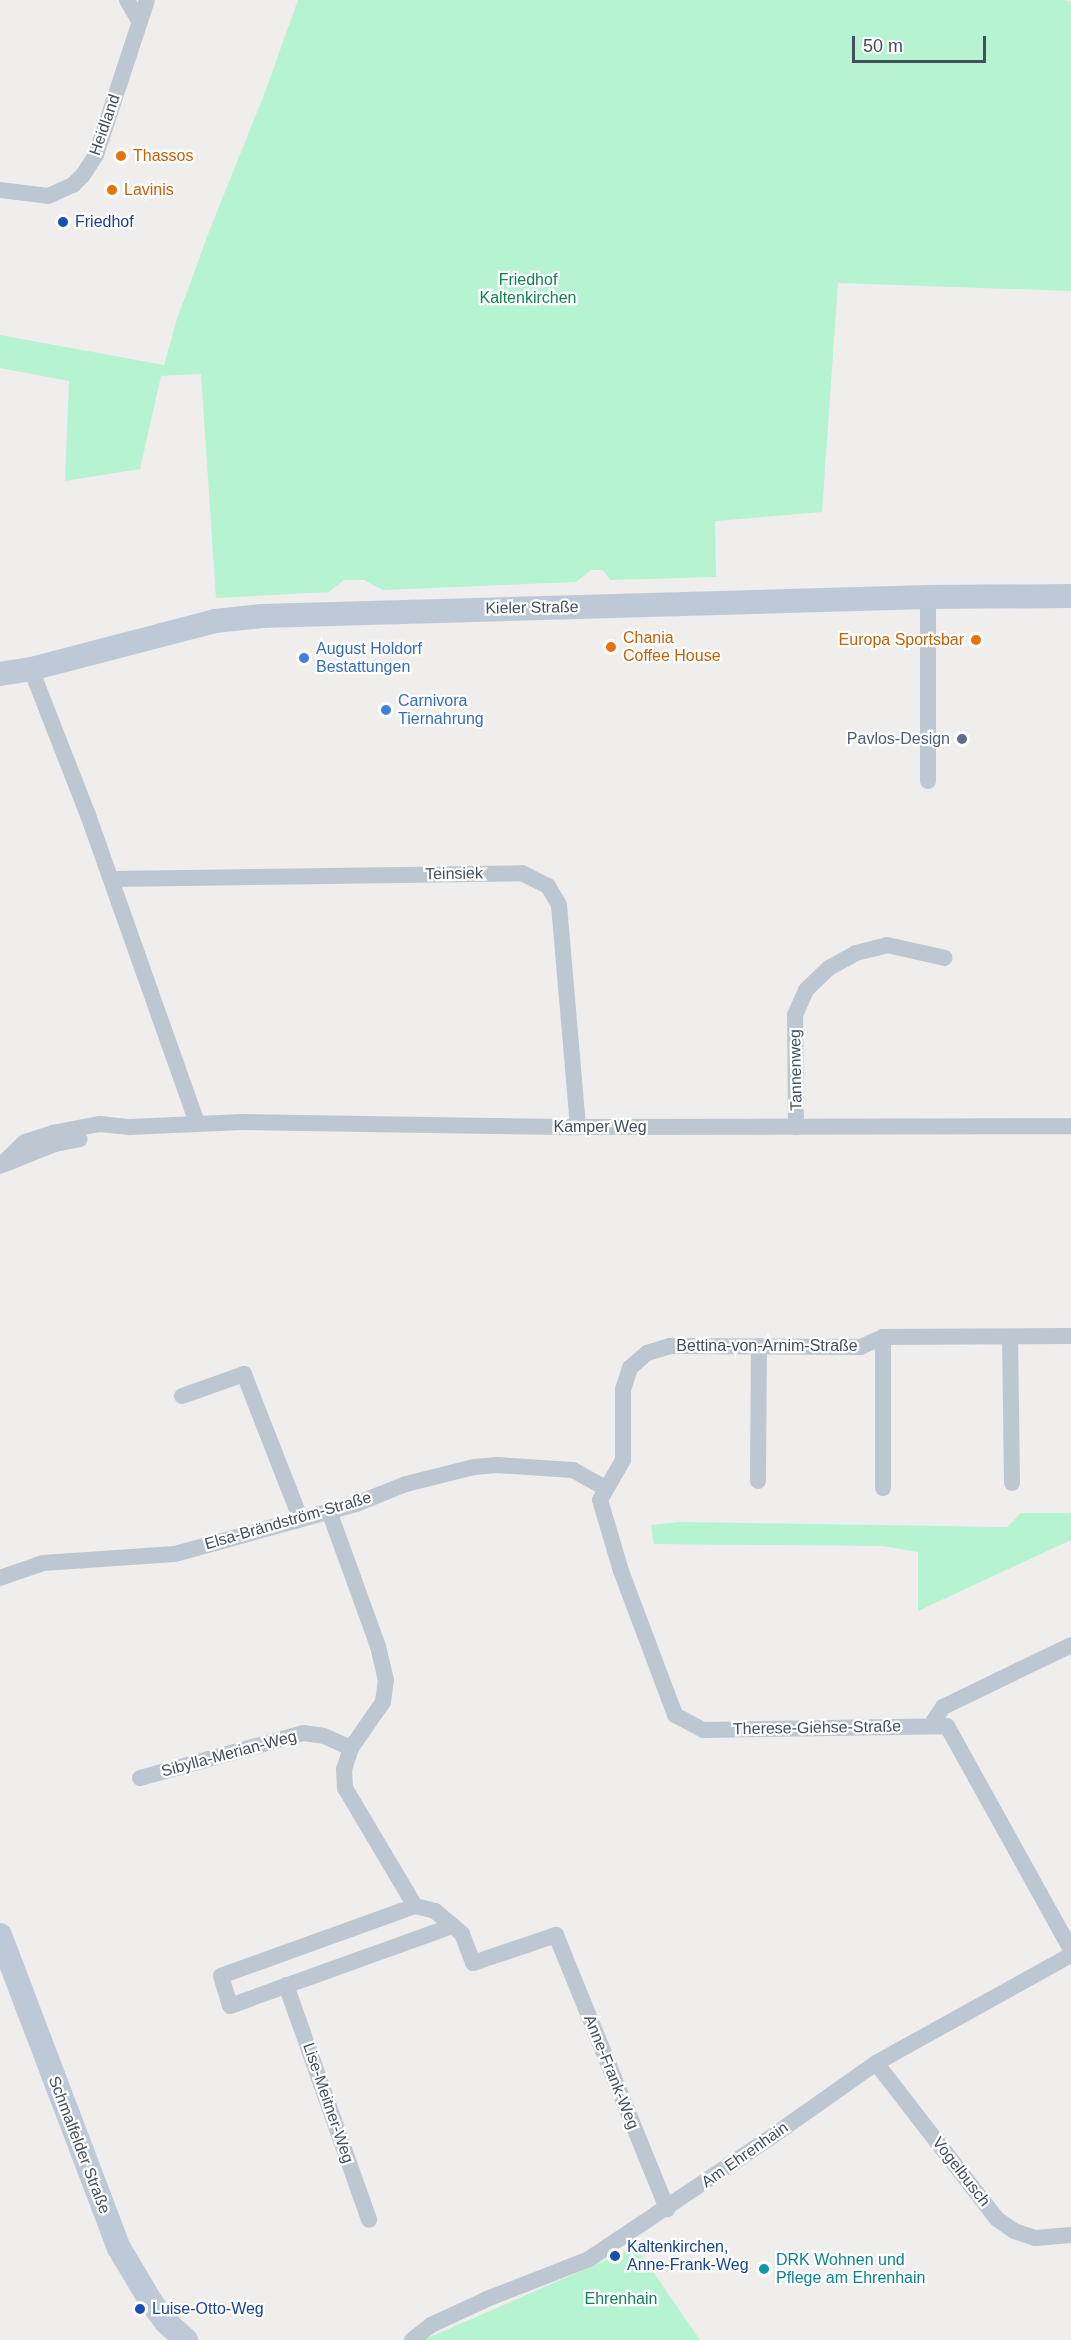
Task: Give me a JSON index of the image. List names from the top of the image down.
{
  "streets": {
    "main road": ["Kieler Straße", "Schmalfelder Straße"],
    "street": [
      "Heidland",
      "Teinsiek",
      "Tannenweg",
      "Kamper Weg",
      "Bettina-von-Arnim-Straße",
      "Elsa-Brändström-Straße",
      "Therese-Giehse-Straße",
      "Sibylla-Merian-Weg",
      "Anne-Frank-Weg",
      "Lise-Meitner-Weg",
      "Am Ehrenhain",
      "Vogelbusch"
    ]
  },
  "crossings": [
    ["Teinsiek", "Kamper Weg"],
    ["Tannenweg", "Kamper Weg"],
    ["Bettina-von-Arnim-Straße", "Elsa-Brändström-Straße"],
    ["Bettina-von-Arnim-Straße", "Therese-Giehse-Straße"],
    ["Elsa-Brändström-Straße", "Therese-Giehse-Straße"],
    ["Anne-Frank-Weg", "Am Ehrenhain"],
    ["Am Ehrenhain", "Vogelbusch"]
  ],
  "parks": ["Friedhof Kaltenkirchen", "Ehrenhain"],
  "places": [
    "Thassos",
    "Lavinis",
    "Friedhof",
    "Europa Sportsbar",
    "Chania Coffee House",
    "August Holdorf Bestattungen",
    "Carnivora Tiernahrung",
    "Pavlos-Design",
    "Kaltenkirchen, Anne-Frank-Weg",
    "DRK Wohnen und Pflege am Ehrenhain",
    "Luise-Otto-Weg"
  ],
  "scale_bar": "50 m"
}
